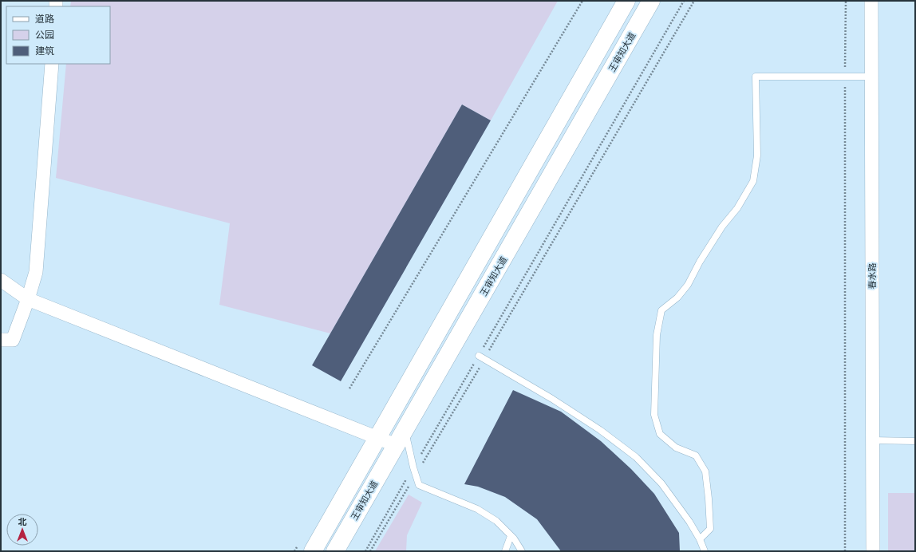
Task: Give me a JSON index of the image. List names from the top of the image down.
{
  "streets": {
    "main road": ["王审知大道"],
    "street": ["春水路"]
  },
  "legend": ["道路", "公园", "建筑"],
  "north": "top"
}
